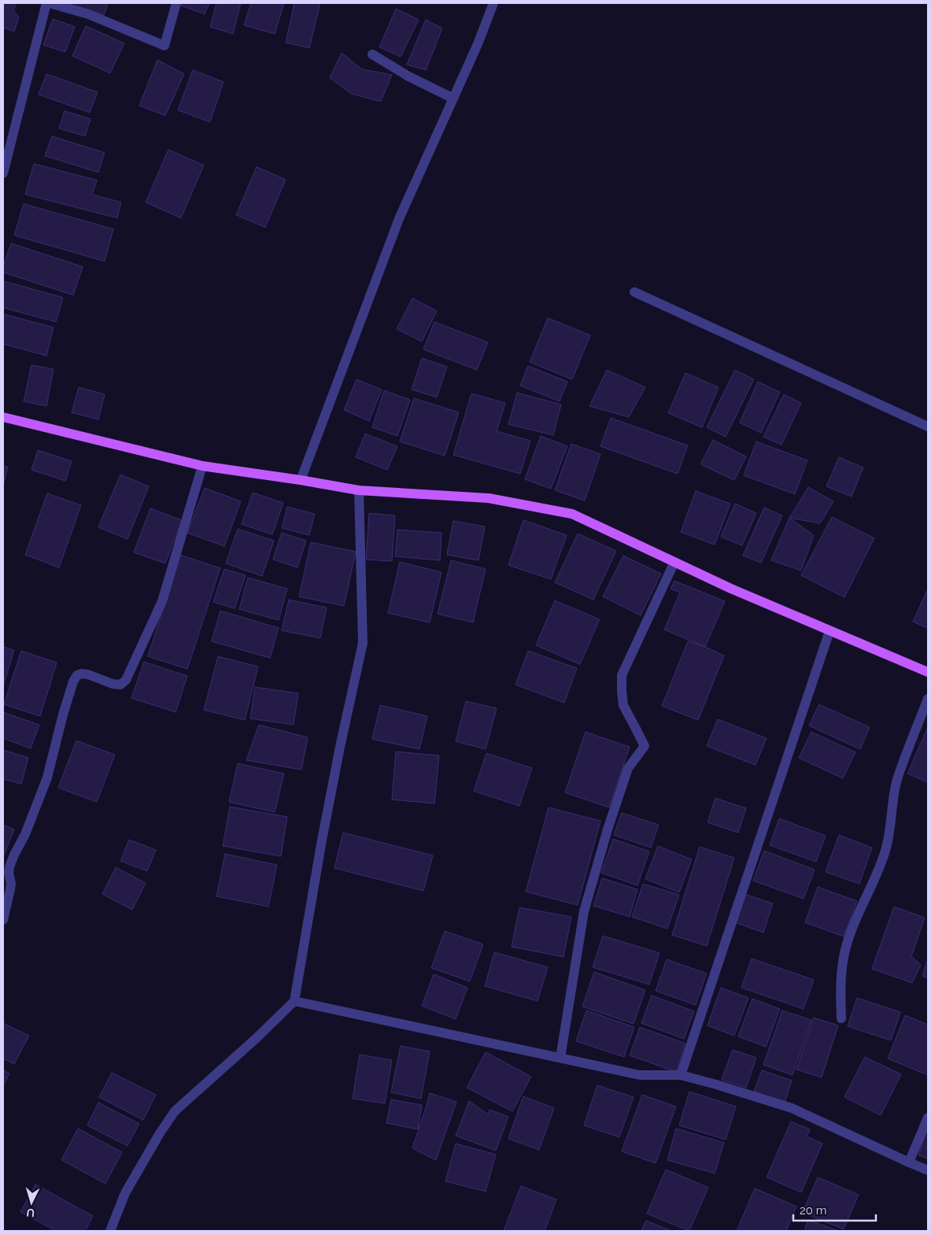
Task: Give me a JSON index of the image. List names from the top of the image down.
{
  "scale_bar": "20 m",
  "north": "bottom"
}
